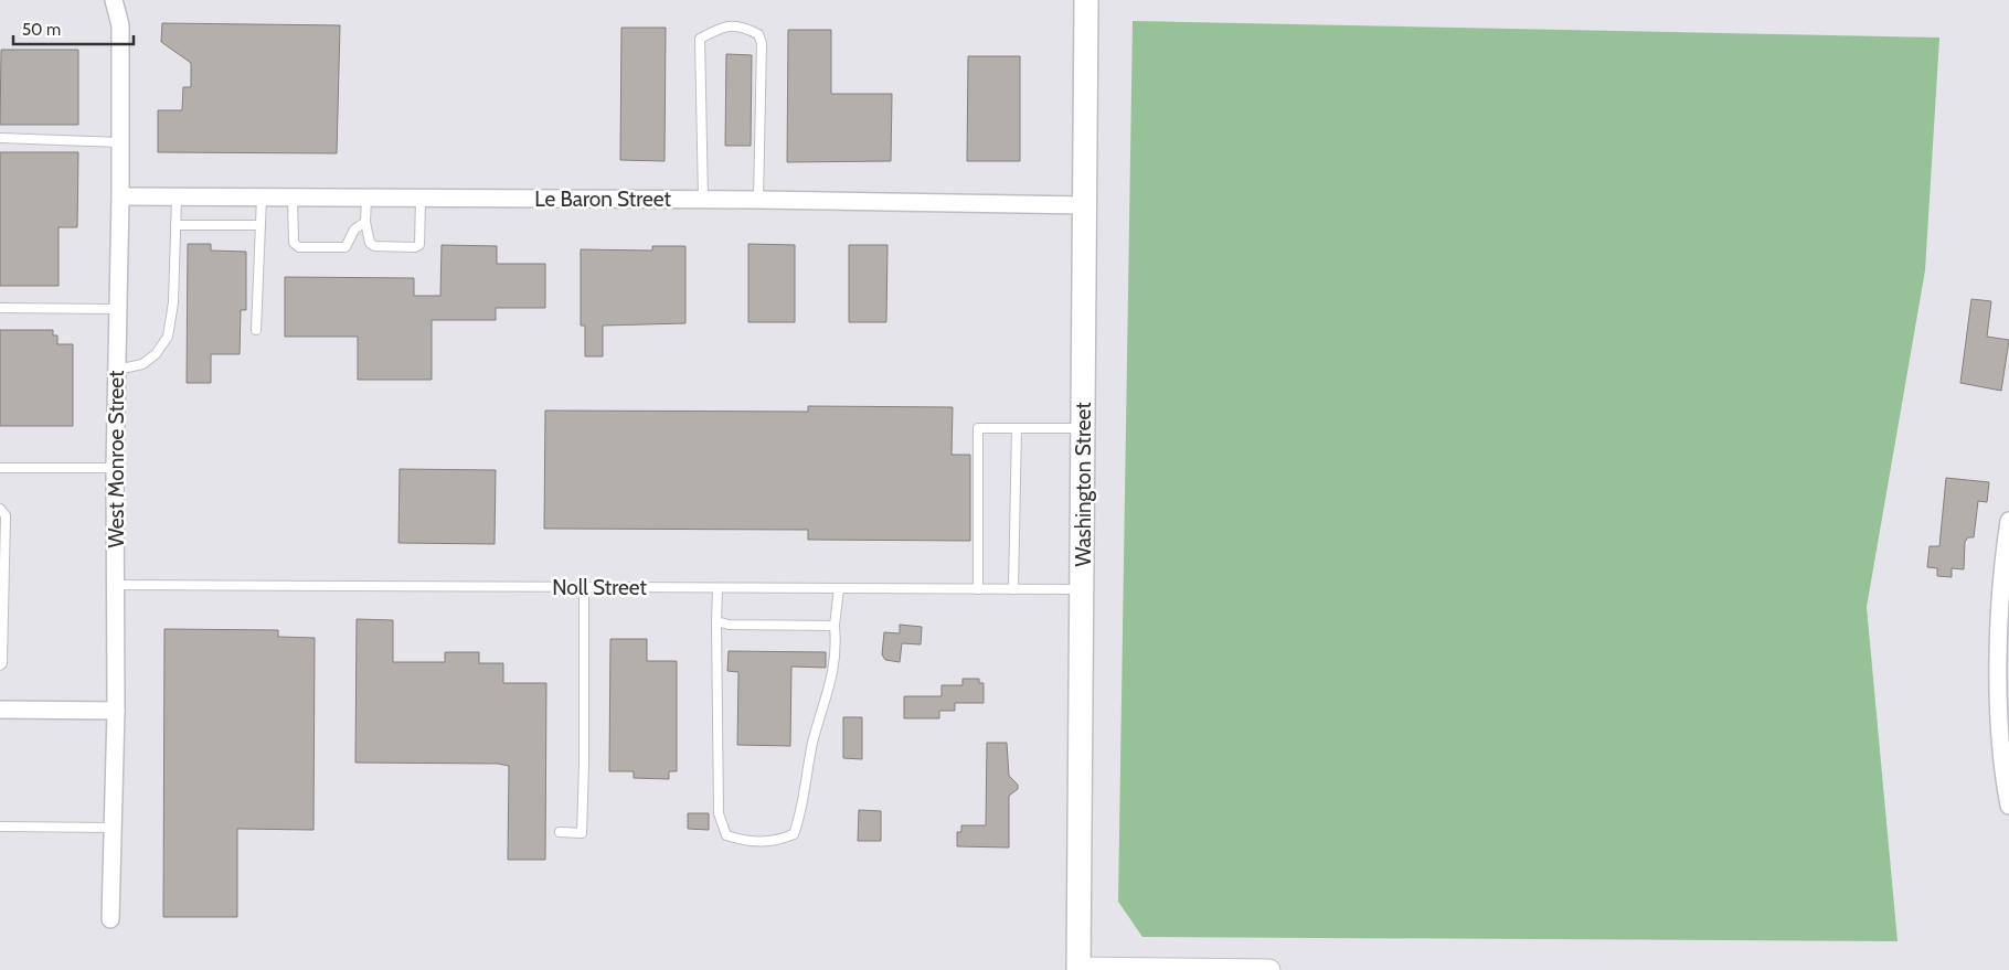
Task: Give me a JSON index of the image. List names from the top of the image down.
{
  "streets": {
    "main road": ["Washington Street"],
    "street": ["Le Baron Street", "West Monroe Street"],
    "lane": ["Noll Street"]
  },
  "crossings": [
    ["Le Baron Street", "West Monroe Street"],
    ["Le Baron Street", "Washington Street"],
    ["West Monroe Street", "Noll Street"],
    ["Washington Street", "Noll Street"]
  ],
  "scale_bar": "50 m"
}
